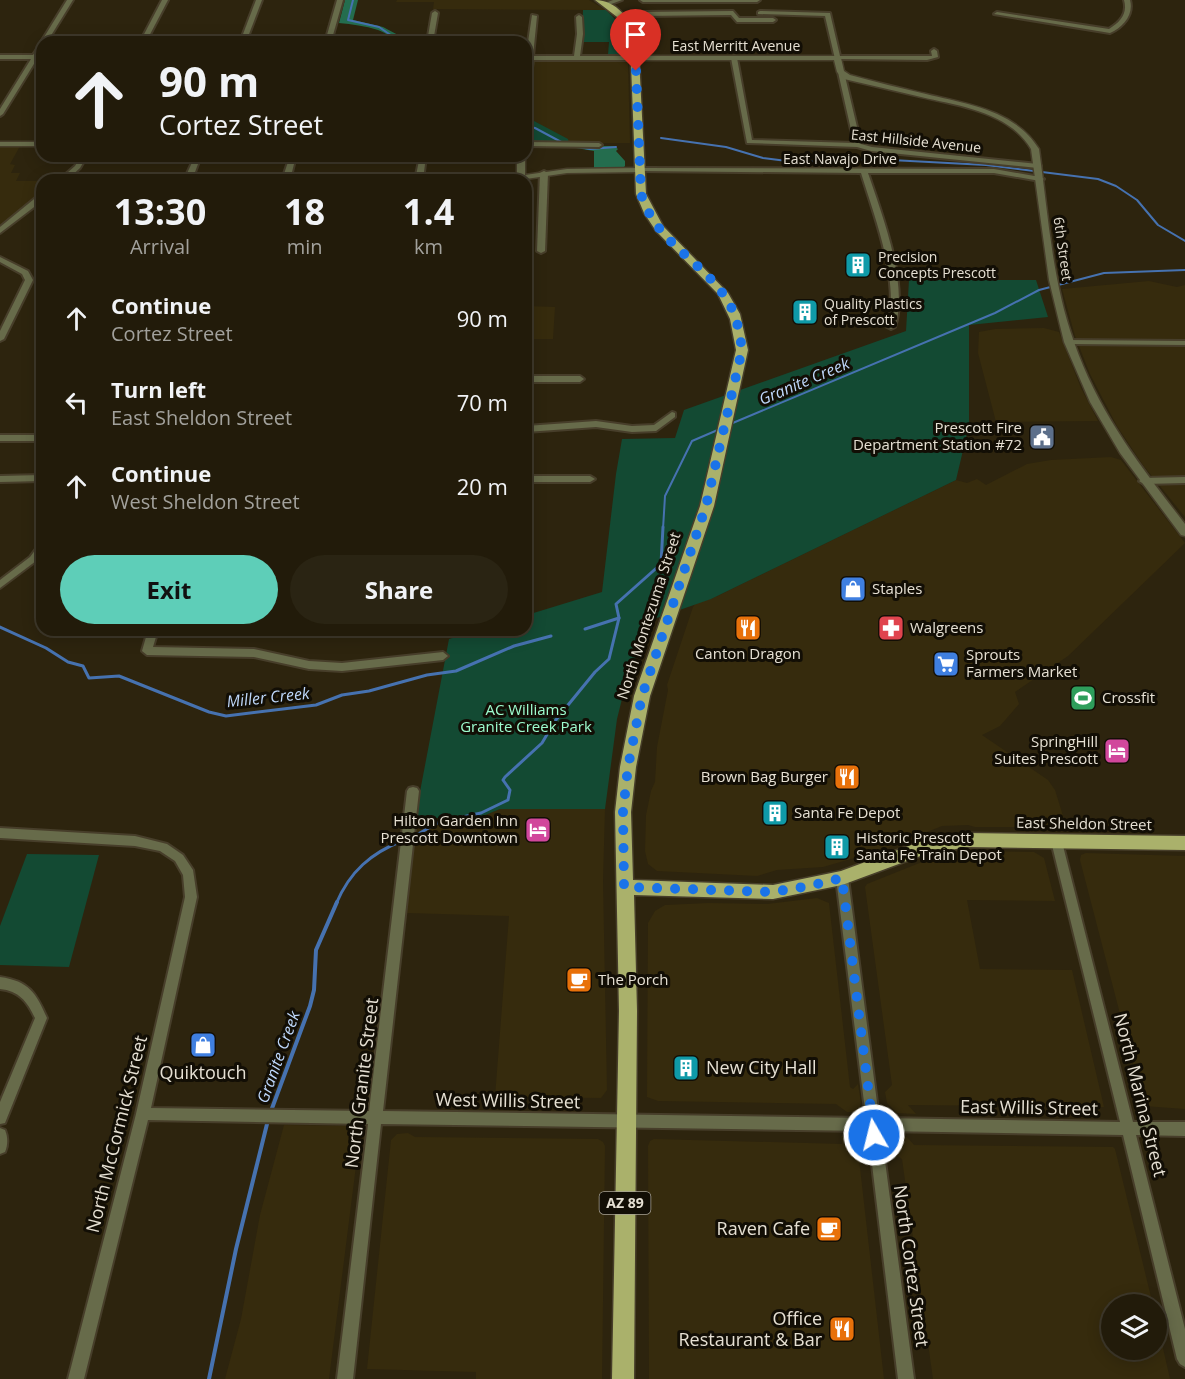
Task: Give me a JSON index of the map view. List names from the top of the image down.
{
  "streets": {
    "main road": ["North Montezuma Street", "East Sheldon Street", "AZ 89"],
    "street": [
      "East Merritt Avenue",
      "East Hillside Avenue",
      "East Navajo Drive",
      "6th Street",
      "North Granite Street",
      "North Marina Street",
      "West Willis Street",
      "East Willis Street",
      "North McCormick Street",
      "North Cortez Street"
    ]
  },
  "crossings": [
    ["East Merritt Avenue", "East Hillside Avenue"],
    ["East Merritt Avenue", "North Montezuma Street"],
    ["East Hillside Avenue", "East Navajo Drive"],
    ["East Hillside Avenue", "6th Street"],
    ["East Navajo Drive", "6th Street"],
    ["East Navajo Drive", "North Montezuma Street"],
    ["North Montezuma Street", "East Sheldon Street"],
    ["North Montezuma Street", "West Willis Street"],
    ["East Sheldon Street", "North Marina Street"],
    ["East Sheldon Street", "North Cortez Street"],
    ["North Granite Street", "West Willis Street"],
    ["North Marina Street", "East Willis Street"],
    ["West Willis Street", "East Willis Street"],
    ["West Willis Street", "North McCormick Street"],
    ["West Willis Street", "North Cortez Street"],
    ["East Willis Street", "North Cortez Street"]
  ],
  "water": ["Granite Creek", "Miller Creek"],
  "parks": ["AC Williams Granite Creek Park"],
  "places": {
    "building": [
      "Precision Concepts Prescott",
      "Quality Plastics of Prescott",
      "Santa Fe Depot",
      "Historic Prescott Santa Fe Train Depot",
      "New City Hall"
    ],
    "public building": ["Prescott Fire Department Station #72"],
    "shop": ["Staples", "Quiktouch"],
    "restaurant": ["Canton Dragon", "Brown Bag Burger", "Office Restaurant & Bar"],
    "pharmacy": ["Walgreens"],
    "supermarket": ["Sprouts Farmers Market"],
    "sports": ["Crossfit"],
    "hotel": ["SpringHill Suites Prescott", "Hilton Garden Inn Prescott Downtown"],
    "cafe": ["The Porch", "Raven Cafe"]
  },
  "page": {
    "turn": ["90 m", "Cortez Street"],
    "eta": [
      "13:30",
      "Arrival",
      "18",
      "min",
      "1.4",
      "km"
    ],
    "list": [
      {
        "name": "Continue",
        "note": "Cortez Street",
        "value": "90 m"
      },
      {
        "name": "Turn left",
        "note": "East Sheldon Street",
        "value": "70 m"
      },
      {
        "name": "Continue",
        "note": "West Sheldon Street",
        "value": "20 m"
      }
    ],
    "buttons": ["Exit", "Share"]
  }
}
